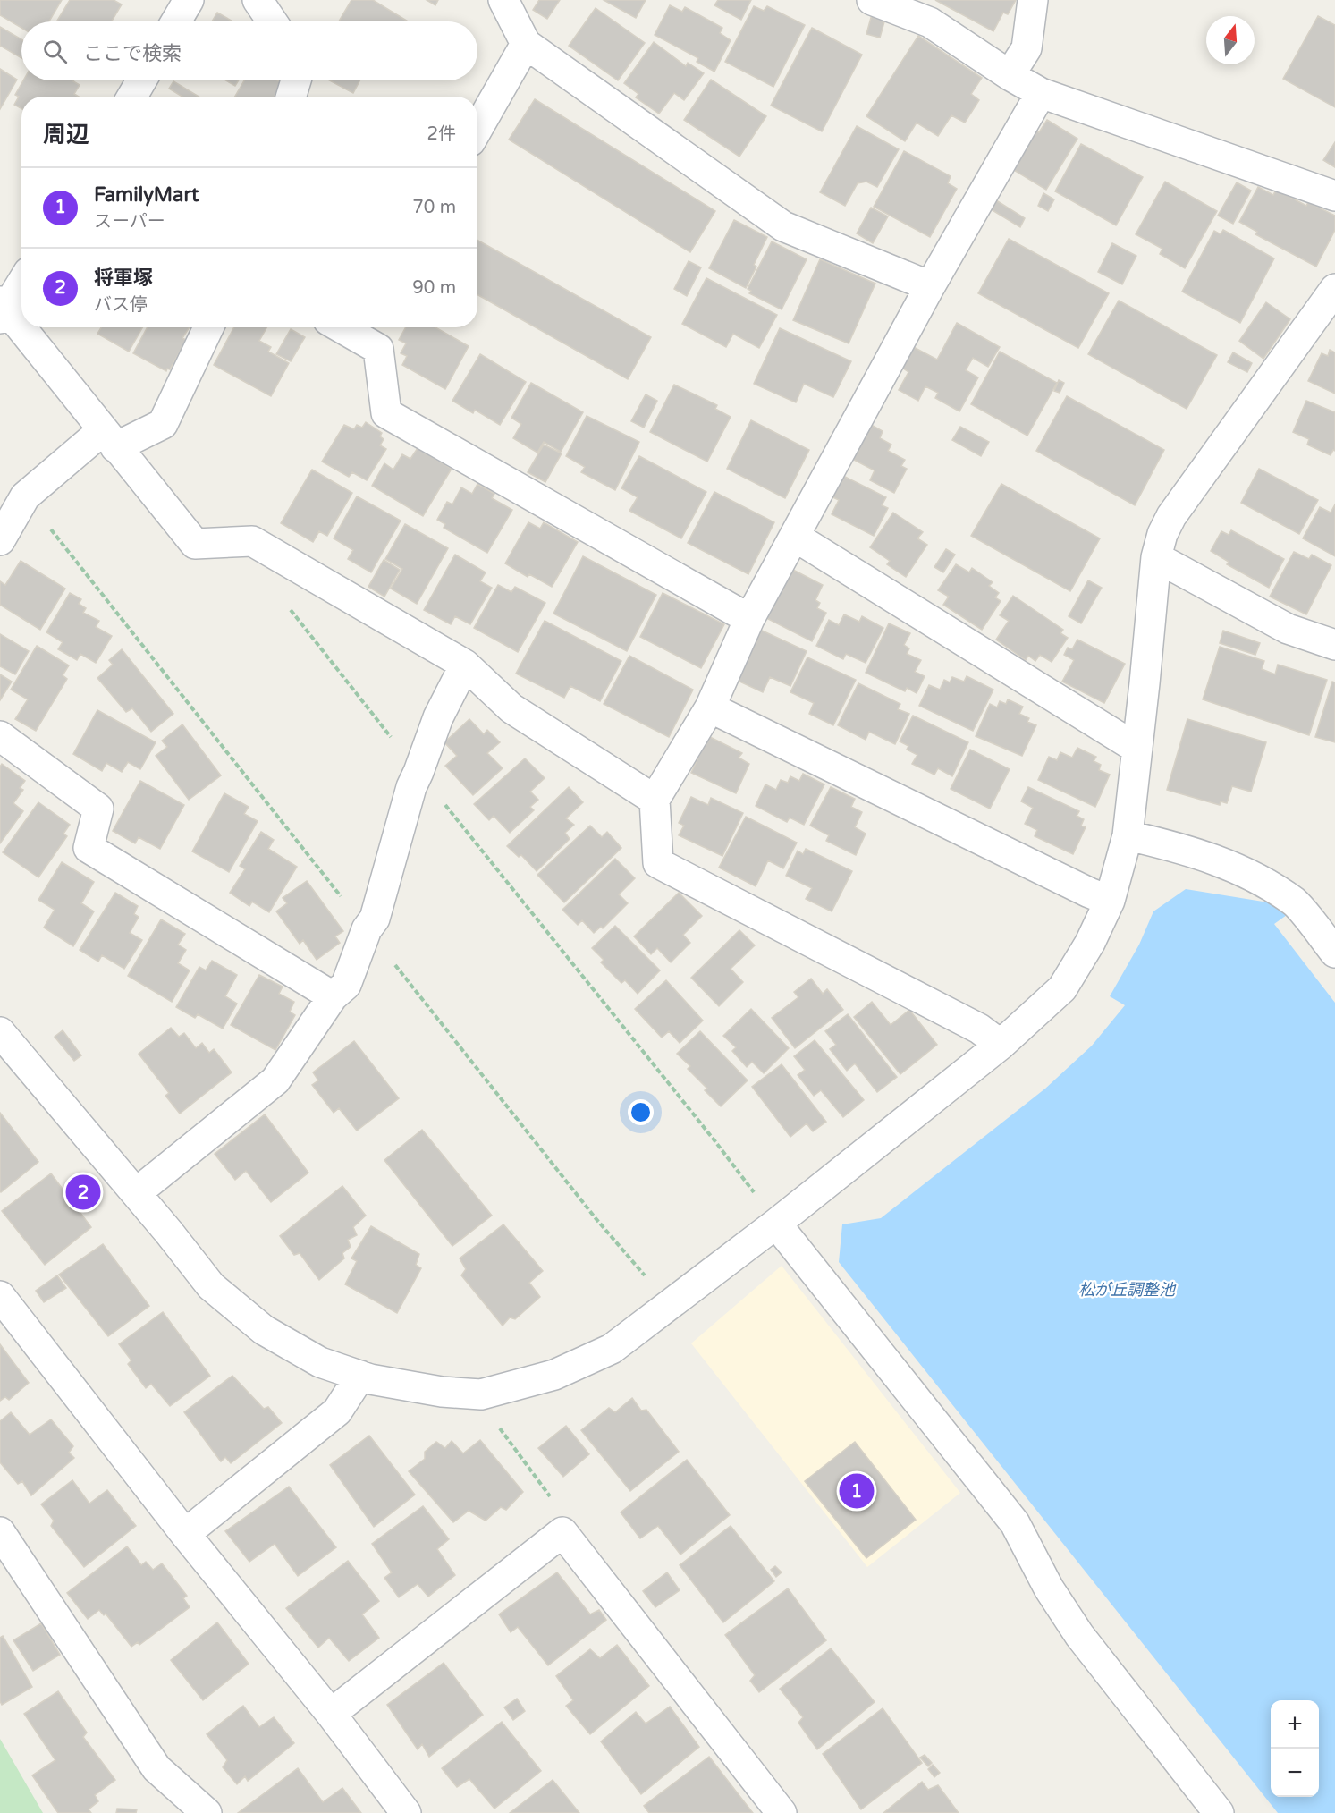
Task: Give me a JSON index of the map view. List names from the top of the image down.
{
  "water": ["松が丘調整池"],
  "north": "top",
  "page": {
    "search": "ここで検索",
    "heading": ["周辺", "2件"],
    "list": [
      {
        "mark": "1",
        "name": "FamilyMart",
        "note": "スーパー",
        "value": "70 m"
      },
      {
        "mark": "2",
        "name": "将軍塚",
        "note": "バス停",
        "value": "90 m"
      }
    ],
    "pins": ["2", "1"],
    "map_buttons": ["+", "−"]
  }
}
